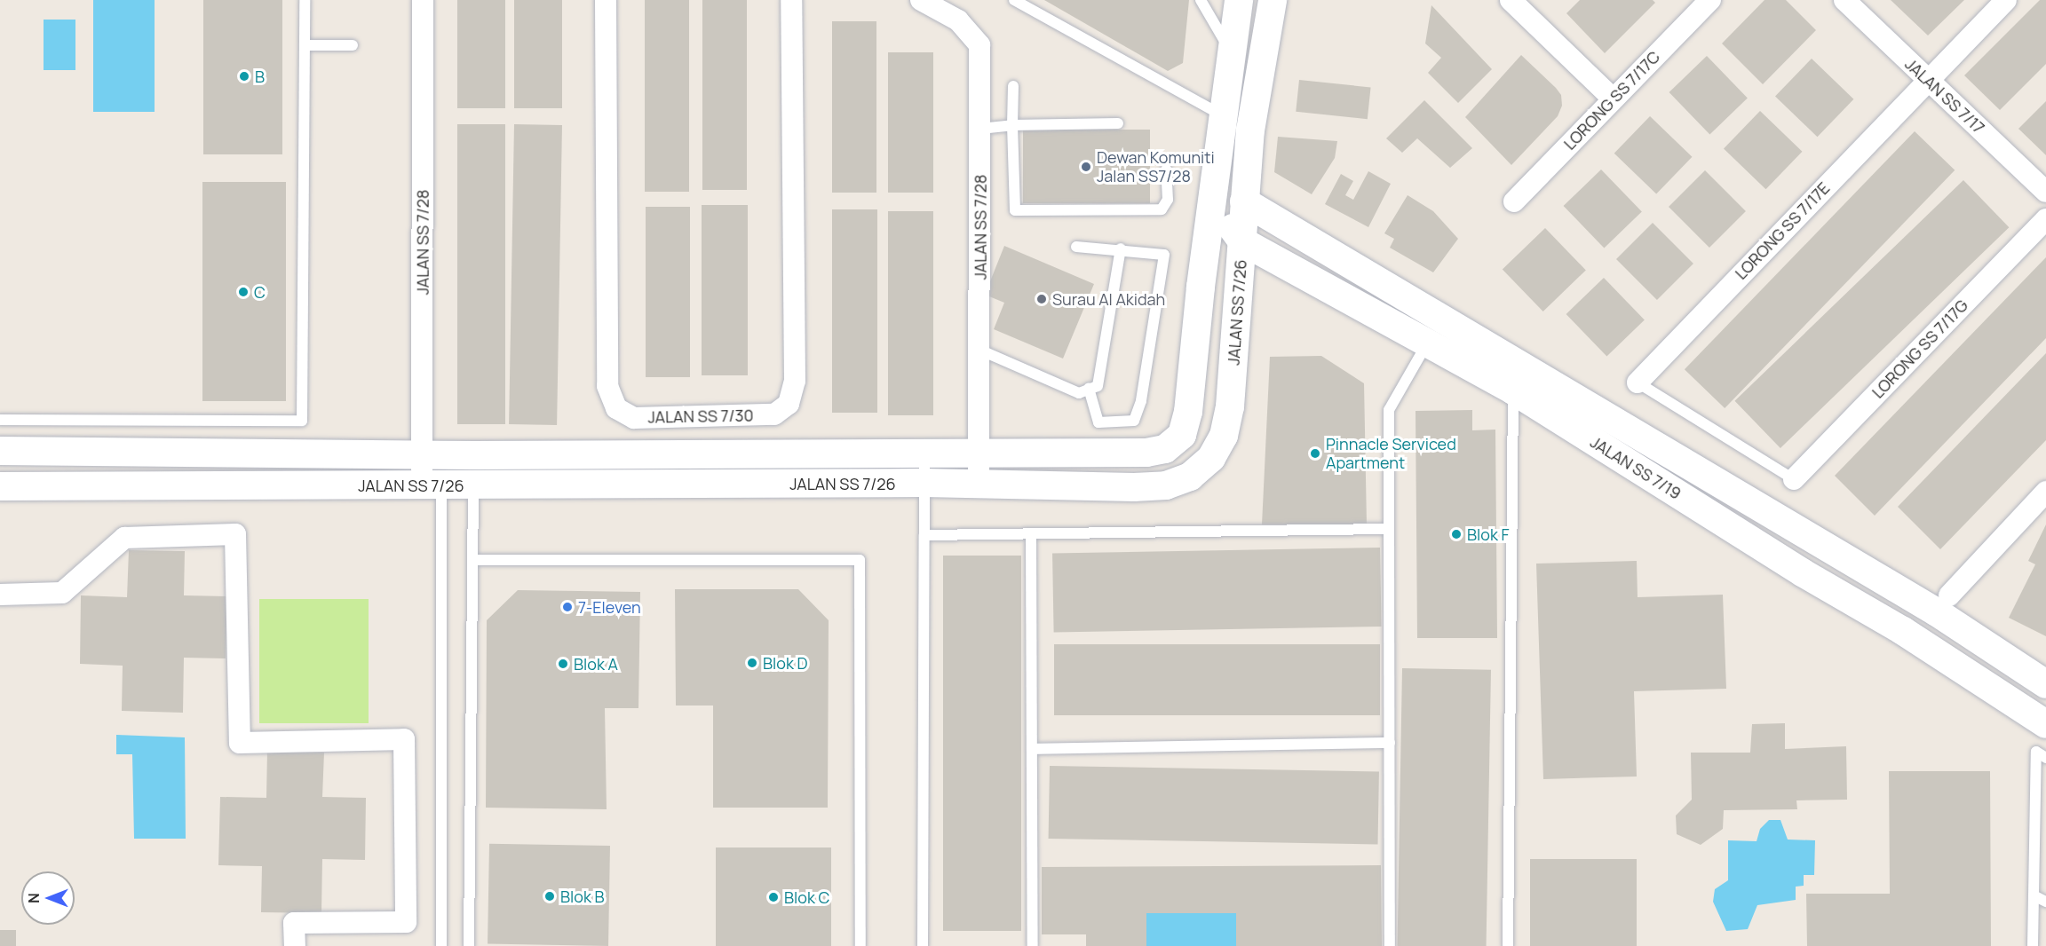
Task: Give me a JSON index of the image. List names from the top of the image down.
{
  "streets": {
    "street": [
      "JALAN SS 7/17",
      "LORONG SS 7/17C",
      "JALAN SS 7/28",
      "LORONG SS 7/17E",
      "JALAN SS 7/26",
      "LORONG SS 7/17G",
      "JALAN SS 7/30",
      "JALAN SS 7/19"
    ]
  },
  "crossings": [
    ["JALAN SS 7/17", "LORONG SS 7/17E"],
    ["JALAN SS 7/28", "JALAN SS 7/26"],
    ["JALAN SS 7/26", "JALAN SS 7/19"]
  ],
  "places": [
    "B",
    "Dewan Komuniti Jalan SS7/28",
    "C",
    "Surau Al Akidah",
    "Pinnacle Serviced Apartment",
    "Blok F",
    "7-Eleven",
    "Blok D",
    "Blok A",
    "Blok B",
    "Blok C"
  ],
  "north": "left"
}
